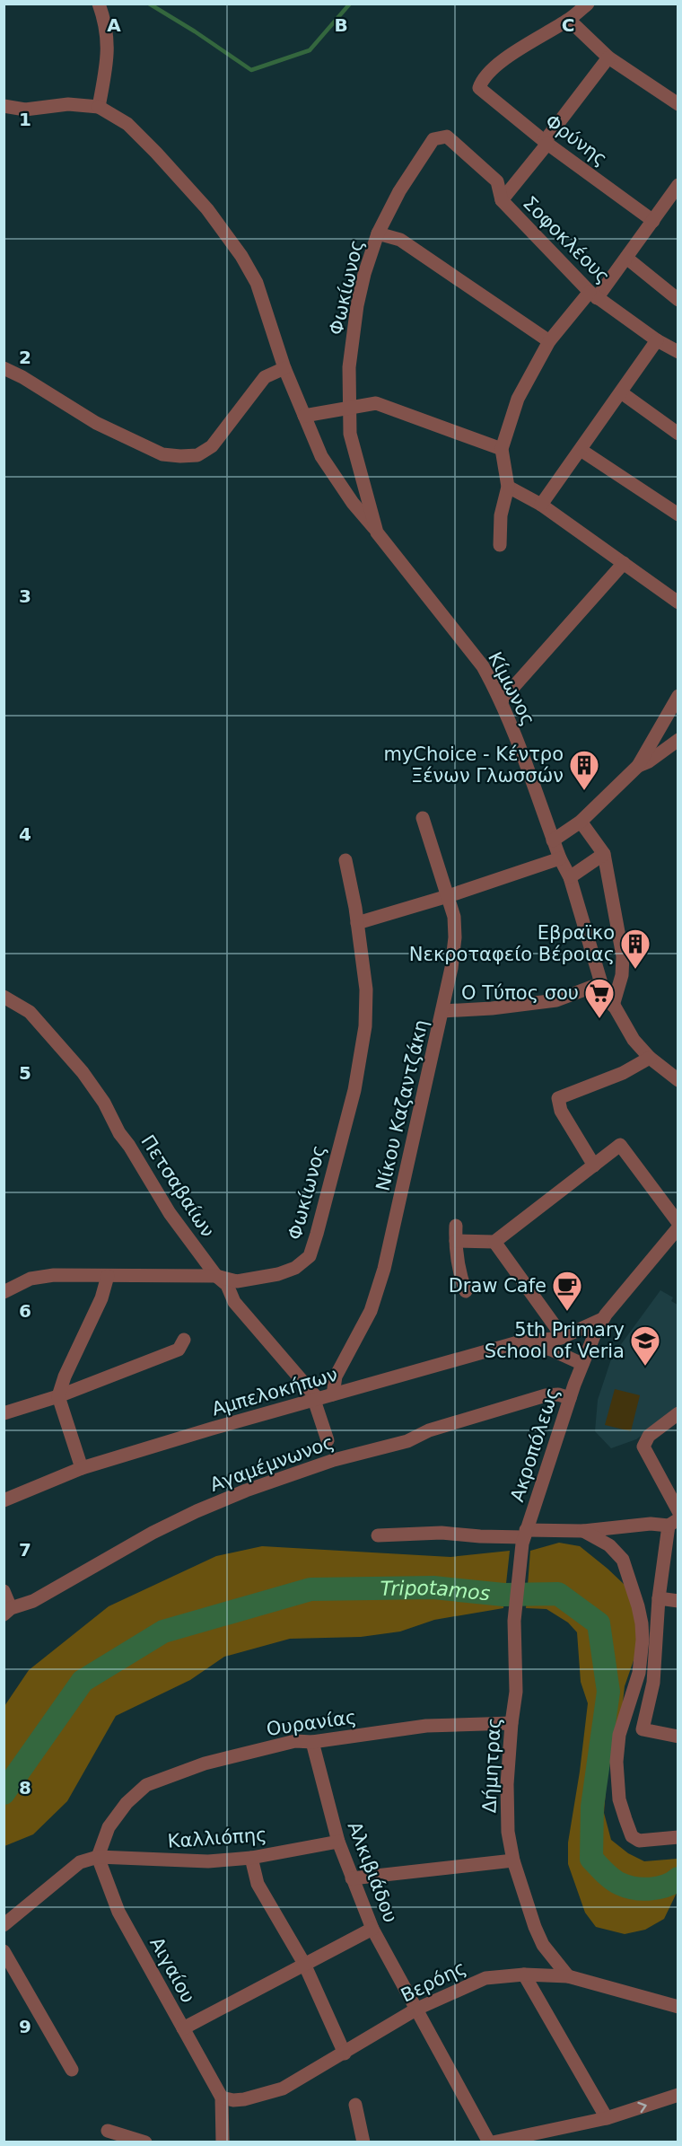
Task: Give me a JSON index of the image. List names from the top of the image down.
{
  "streets": {
    "street": [
      "Φρύνης",
      "Σοφοκλέους",
      "Φωκίωνος",
      "Κίμωνος",
      "Νίκου Καζαντζάκη",
      "Πετσαβαίων",
      "Αμπελοκήπων",
      "Ακροπόλεως",
      "Αγαμέμνωνος",
      "Ουρανίας",
      "Δήμητρας",
      "Καλλιόπης",
      "Αλκιβιάδου",
      "Αιγαίου",
      "Βερόης"
    ]
  },
  "crossings": [
    ["Σοφοκλέους", "Φωκίωνος"],
    ["Φωκίωνος", "Κίμωνος"],
    ["Φωκίωνος", "Πετσαβαίων"],
    ["Νίκου Καζαντζάκη", "Αμπελοκήπων"],
    ["Πετσαβαίων", "Αμπελοκήπων"],
    ["Ακροπόλεως", "Αγαμέμνωνος"],
    ["Ακροπόλεως", "Δήμητρας"],
    ["Ουρανίας", "Δήμητρας"],
    ["Ουρανίας", "Καλλιόπης"],
    ["Ουρανίας", "Αλκιβιάδου"],
    ["Ουρανίας", "Αιγαίου"],
    ["Δήμητρας", "Βερόης"],
    ["Καλλιόπης", "Αλκιβιάδου"],
    ["Καλλιόπης", "Αιγαίου"],
    ["Αλκιβιάδου", "Βερόης"],
    ["Αιγαίου", "Βερόης"]
  ],
  "water": ["Tripotamos"],
  "places": {
    "building": ["myChoice - Κέντρο Ξένων Γλωσσών", "Εβραϊκο Νεκροταφείο Βέροιας"],
    "supermarket": ["Ο Τύπος σου"],
    "cafe": ["Draw Cafe"],
    "school or university": ["5th Primary School of Veria"]
  },
  "grid": {
    "columns": ["A", "B", "C"],
    "rows": [
      "1",
      "2",
      "3",
      "4",
      "5",
      "6",
      "7",
      "8",
      "9"
    ]
  }
}
